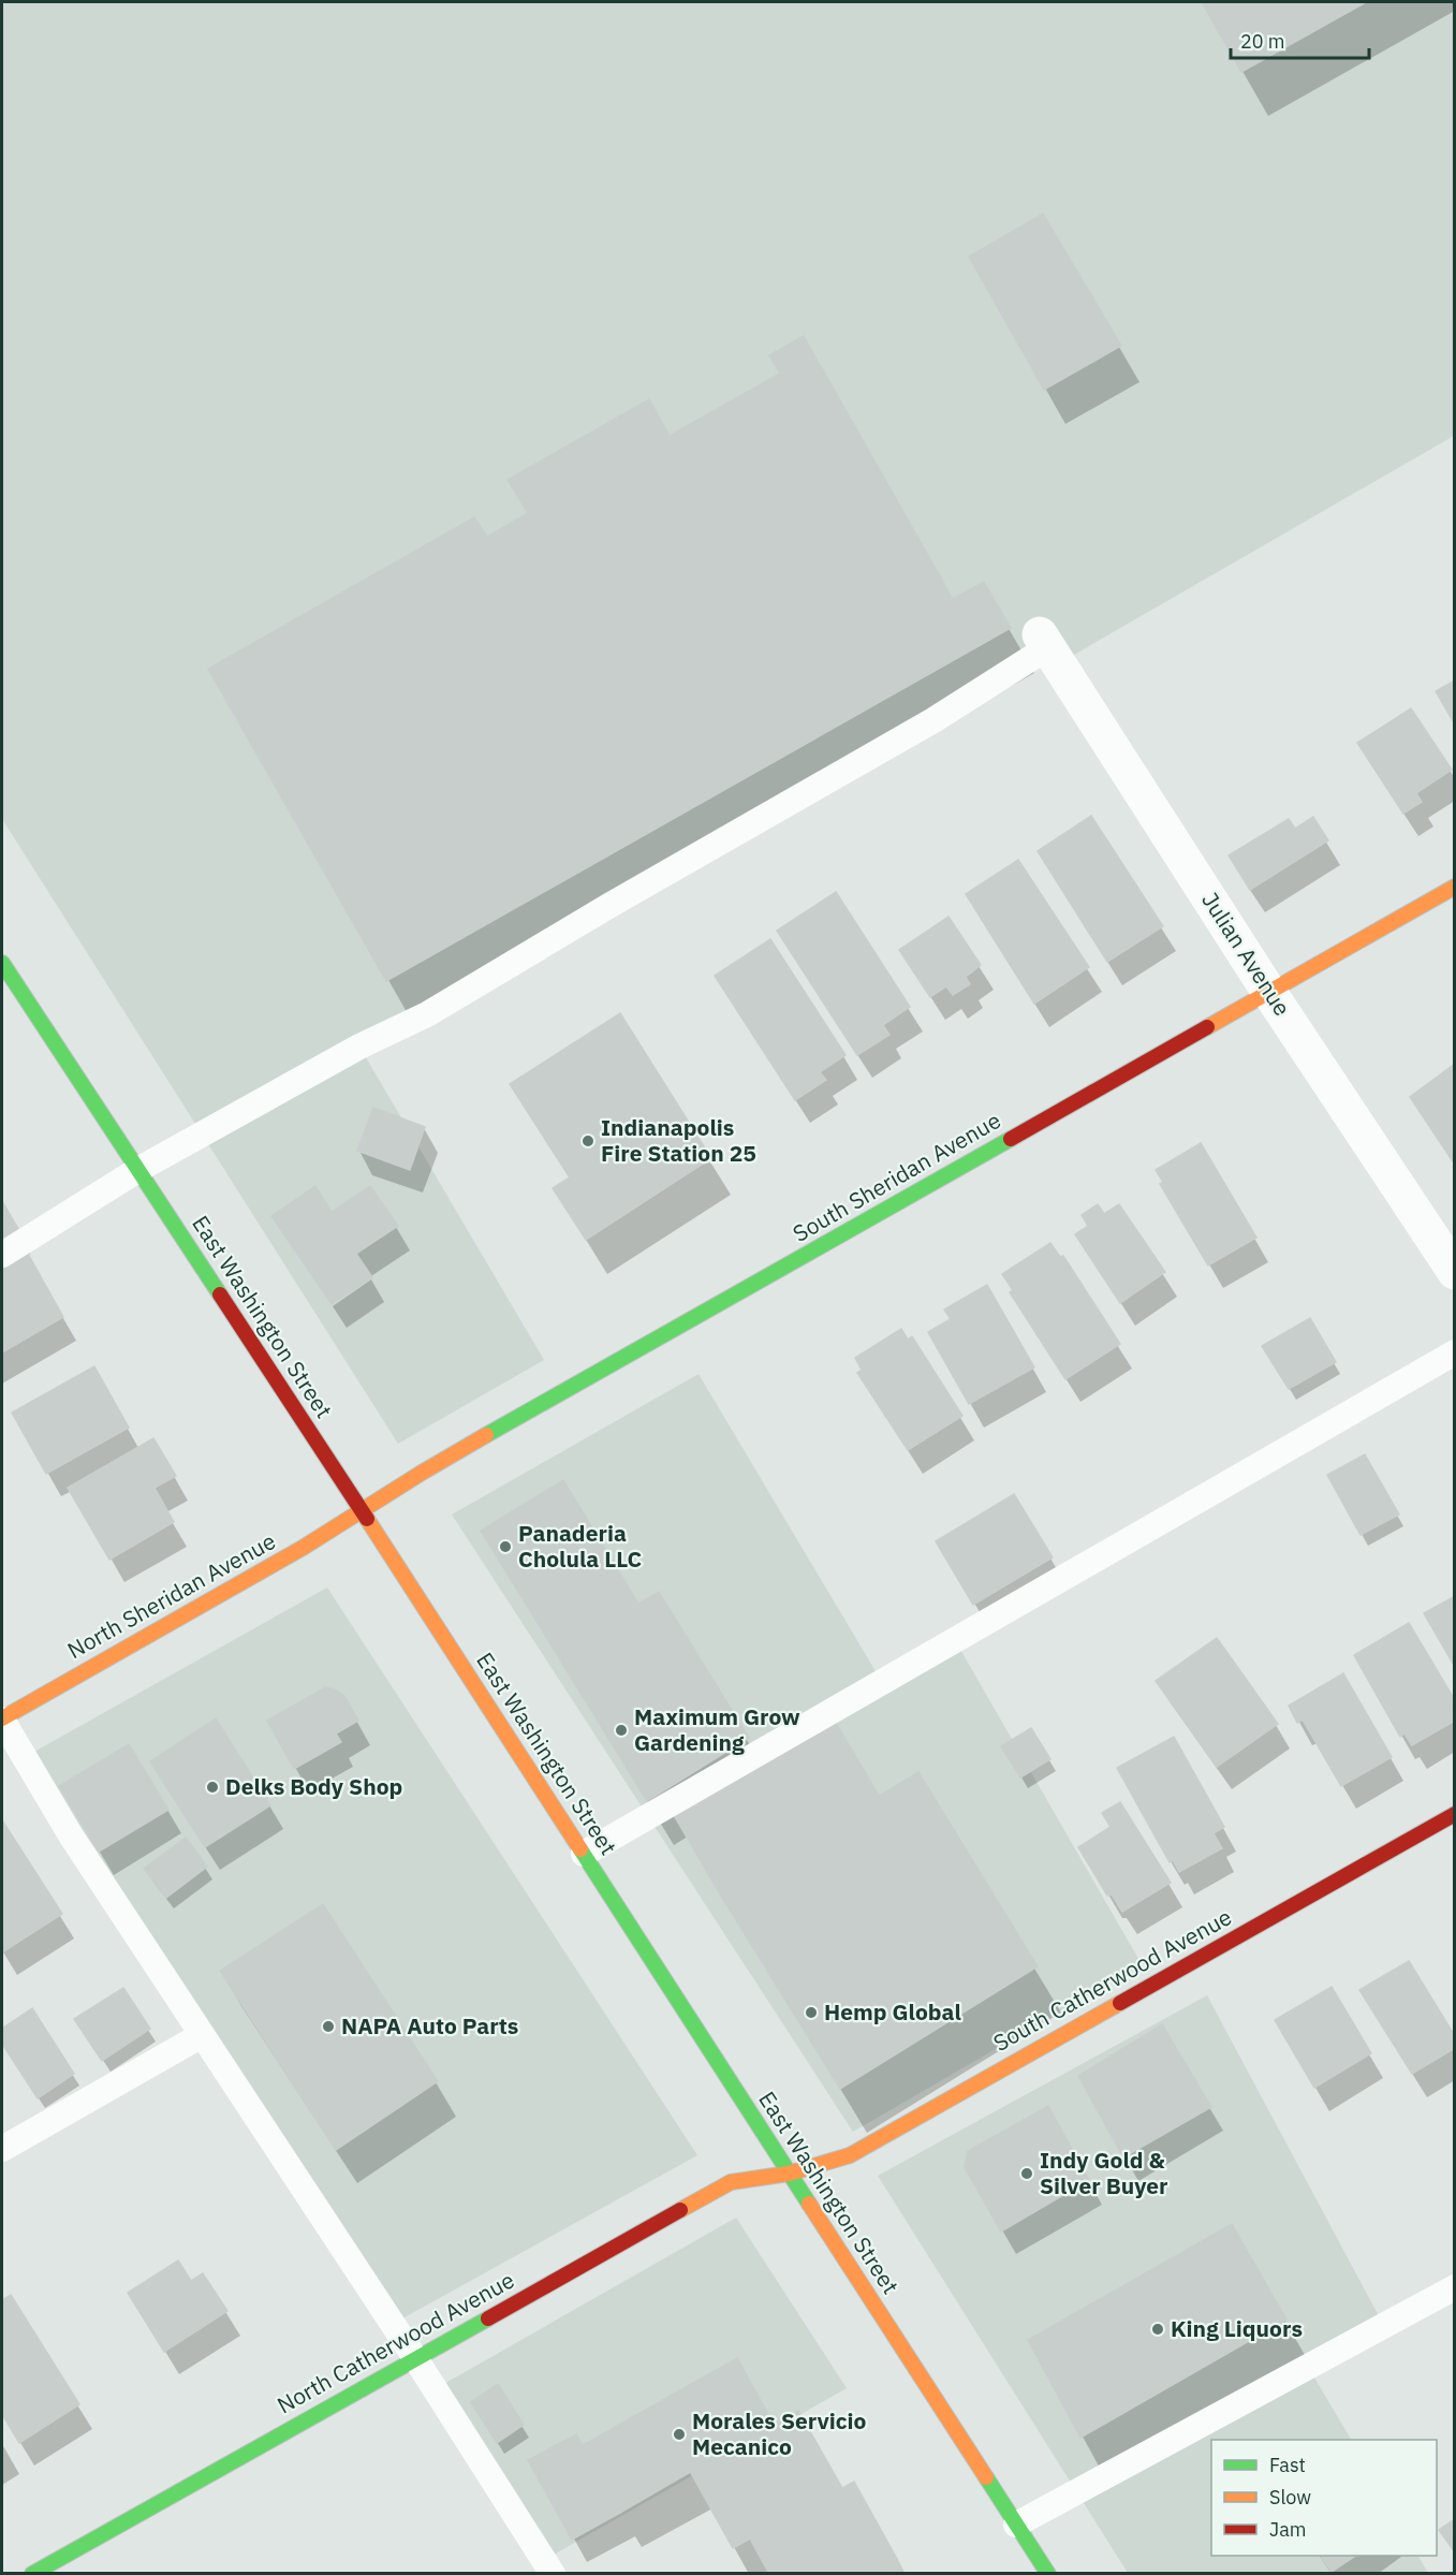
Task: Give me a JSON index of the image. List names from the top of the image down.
{
  "streets": {
    "street": [
      "Julian Avenue",
      "South Sheridan Avenue",
      "East Washington Street",
      "North Sheridan Avenue",
      "South Catherwood Avenue",
      "North Catherwood Avenue"
    ]
  },
  "crossings": [
    ["Julian Avenue", "South Sheridan Avenue"],
    ["South Sheridan Avenue", "East Washington Street"],
    ["South Sheridan Avenue", "North Sheridan Avenue"],
    ["East Washington Street", "North Sheridan Avenue"],
    ["East Washington Street", "South Catherwood Avenue"],
    ["East Washington Street", "North Catherwood Avenue"],
    ["South Catherwood Avenue", "North Catherwood Avenue"]
  ],
  "places": [
    "Indianapolis Fire Station 25",
    "Panaderia Cholula LLC",
    "Maximum Grow Gardening",
    "Delks Body Shop",
    "Hemp Global",
    "NAPA Auto Parts",
    "Indy Gold & Silver Buyer",
    "King Liquors",
    "Morales Servicio Mecanico"
  ],
  "legend": ["Fast", "Slow", "Jam"],
  "scale_bar": "20 m"
}
